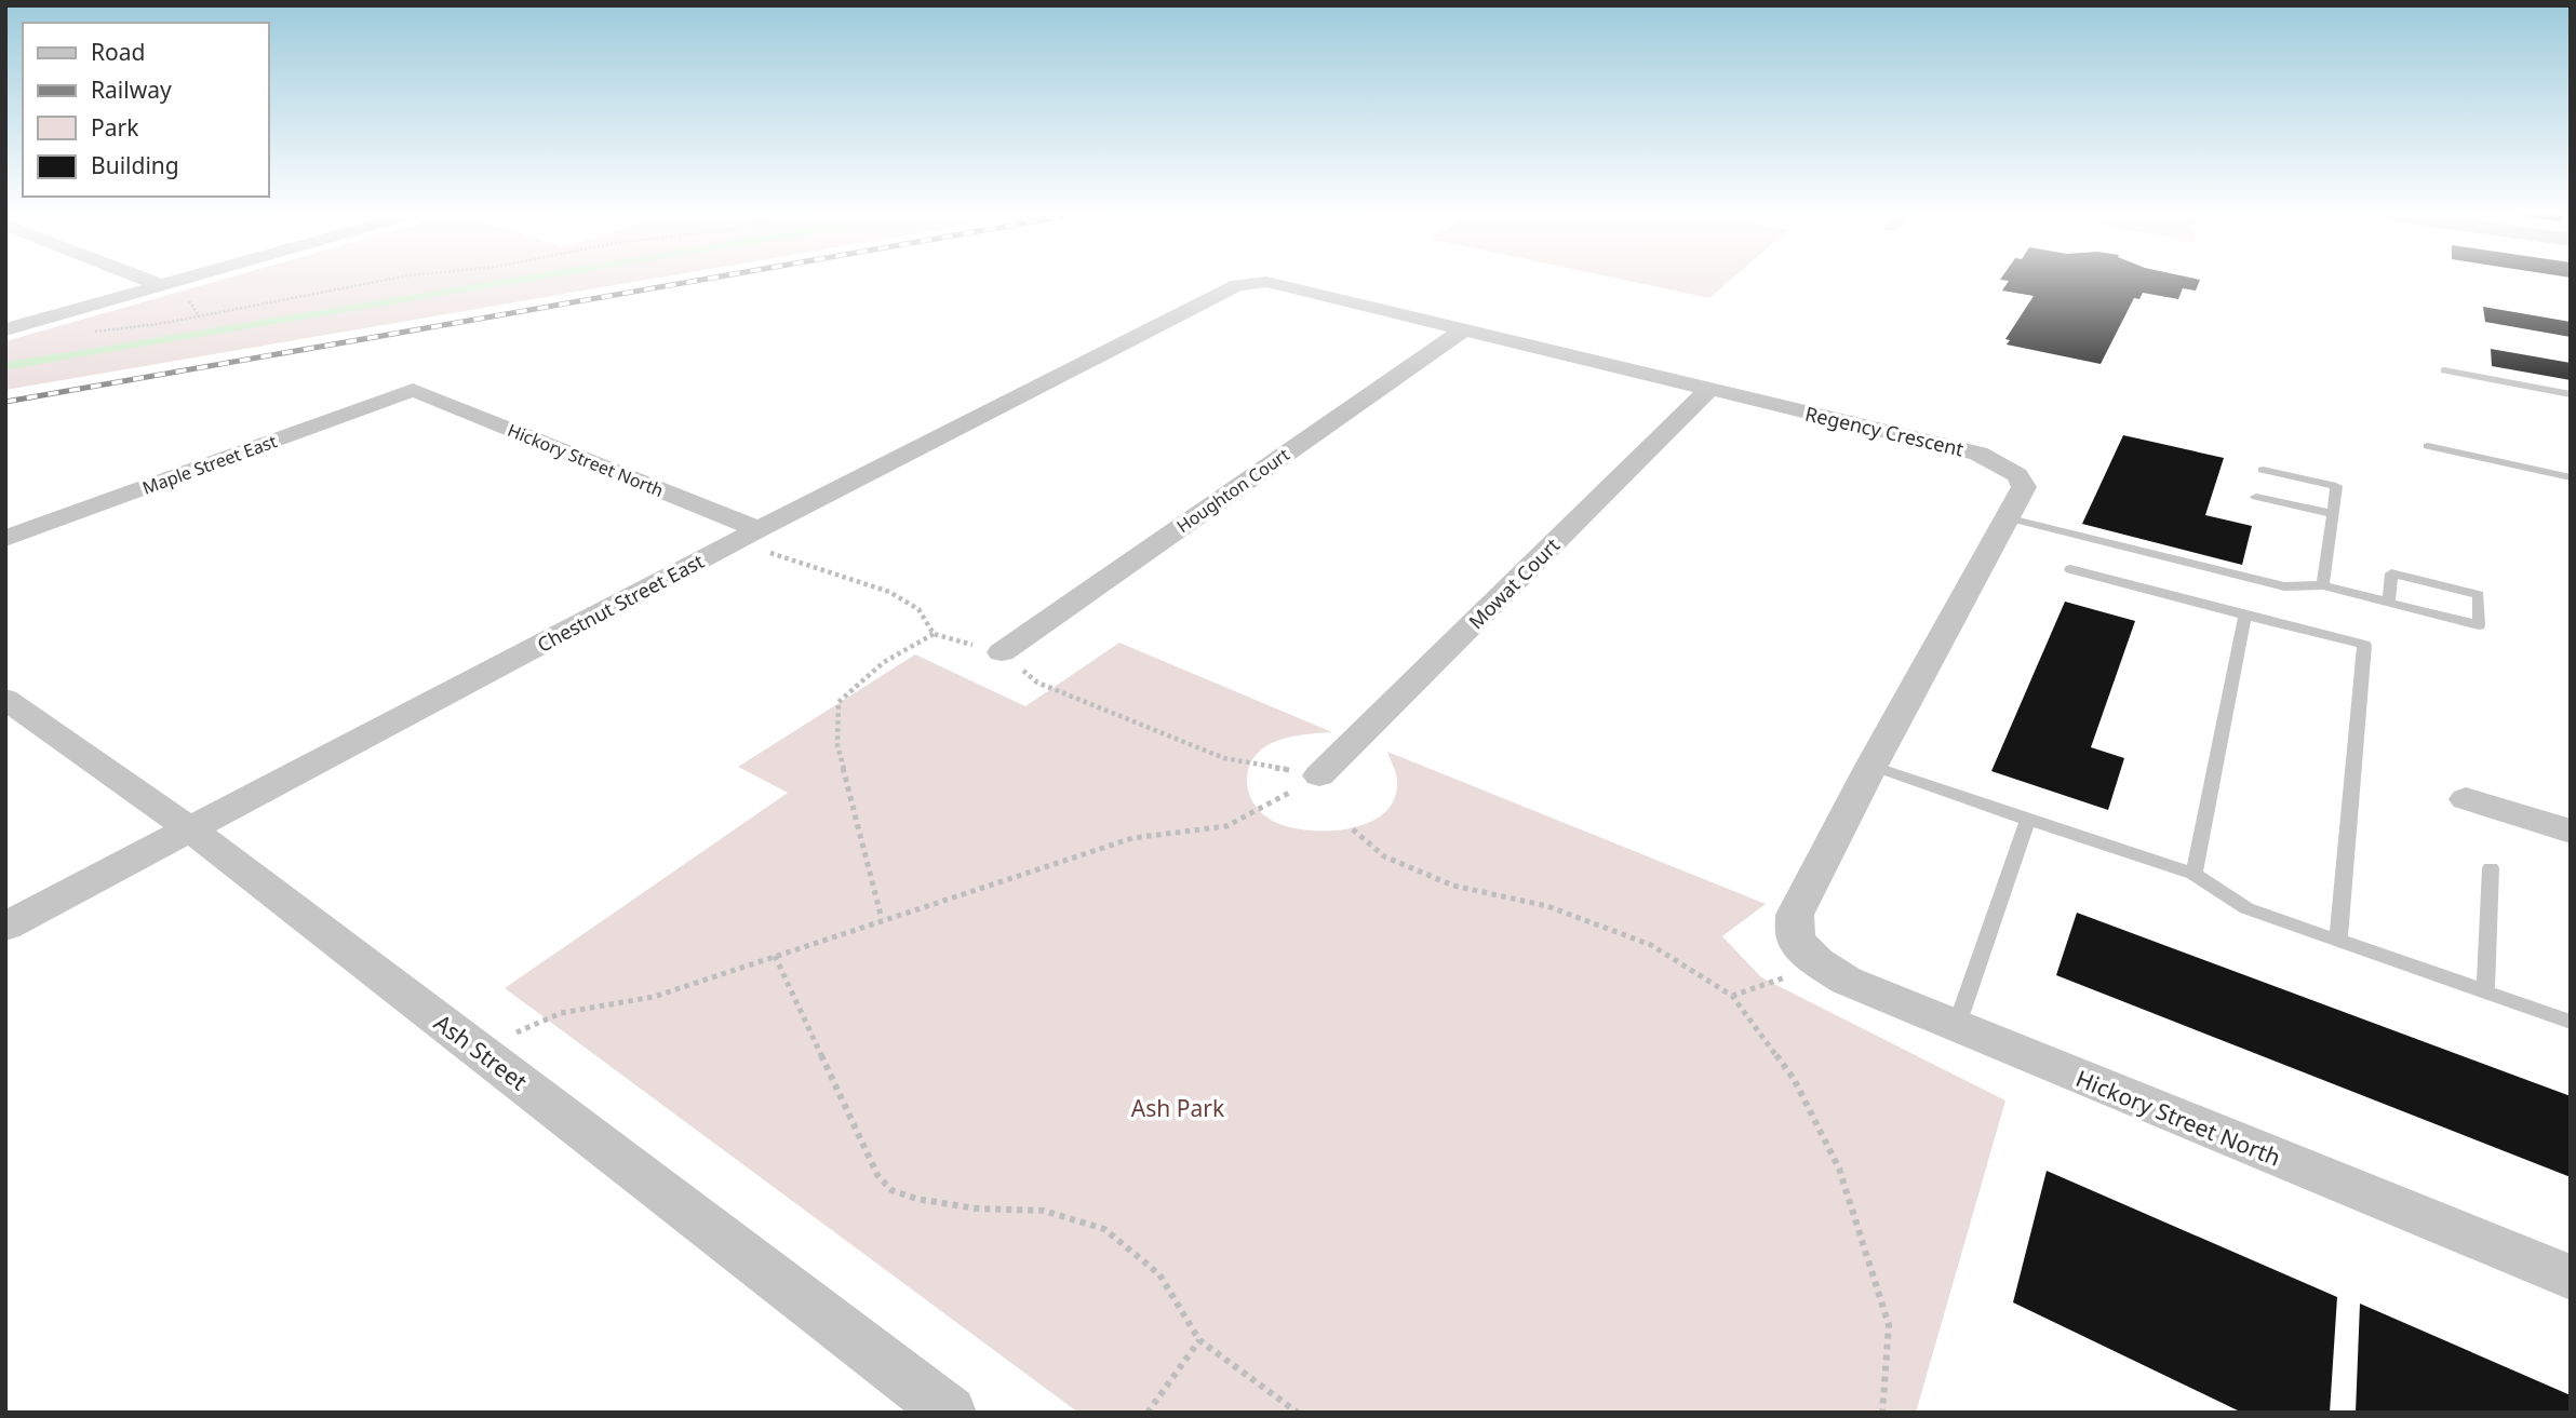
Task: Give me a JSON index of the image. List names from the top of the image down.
{
  "streets": {
    "street": [
      "Regency Crescent",
      "Hickory Street North",
      "Maple Street East",
      "Houghton Court",
      "Mowat Court",
      "Chestnut Street East",
      "Ash Street"
    ]
  },
  "crossings": [
    ["Regency Crescent", "Hickory Street North"],
    ["Regency Crescent", "Houghton Court"],
    ["Regency Crescent", "Mowat Court"],
    ["Regency Crescent", "Chestnut Street East"],
    ["Hickory Street North", "Maple Street East"],
    ["Hickory Street North", "Chestnut Street East"],
    ["Chestnut Street East", "Ash Street"]
  ],
  "parks": ["Ash Park"],
  "legend": [
    "Road",
    "Railway",
    "Park",
    "Building"
  ]
}
